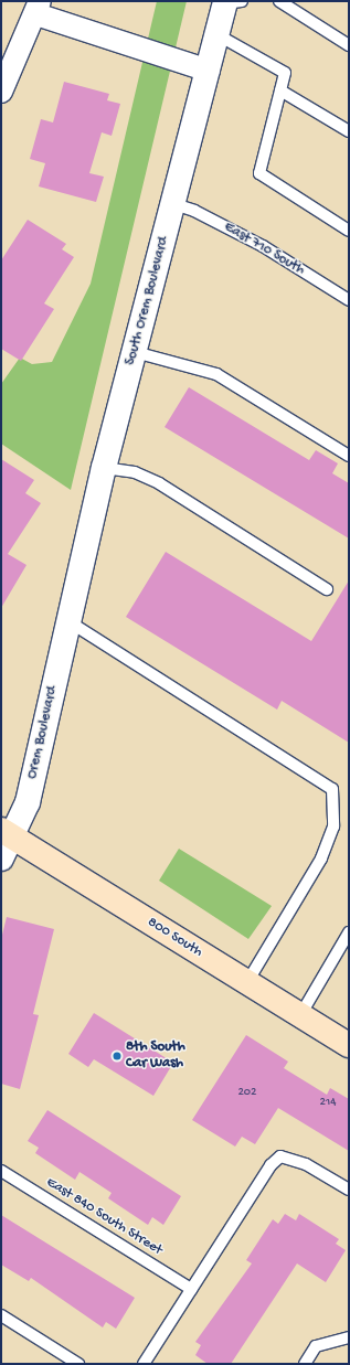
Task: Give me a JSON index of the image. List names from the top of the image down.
{
  "streets": {
    "main road": ["800 South"],
    "street": ["South Orem Boulevard", "Orem Boulevard"],
    "lane": ["East 710 South", "East 840 South Street"]
  },
  "crossings": [
    ["East 710 South", "South Orem Boulevard"],
    ["South Orem Boulevard", "Orem Boulevard"],
    ["Orem Boulevard", "800 South"]
  ],
  "places": ["8th South Car Wash"],
  "house_numbers": ["202", "214"]
}
